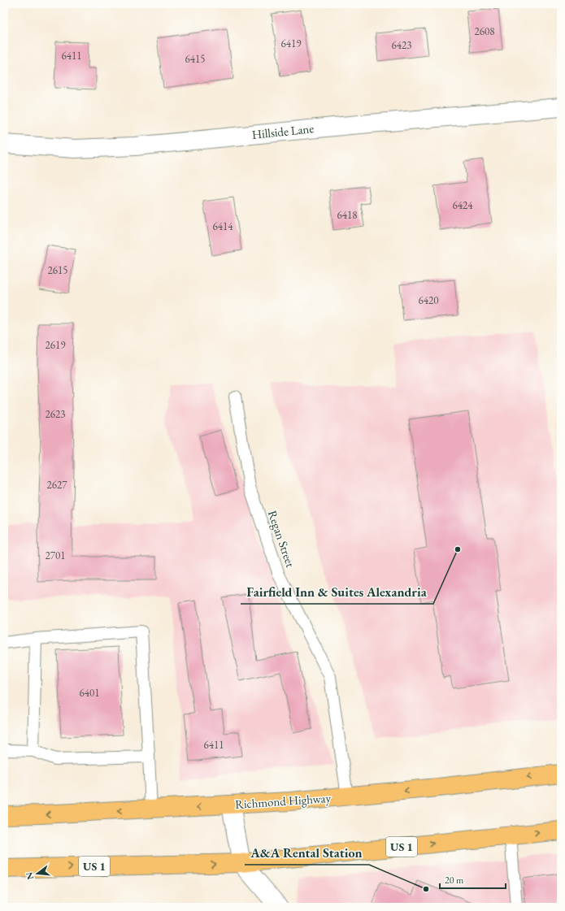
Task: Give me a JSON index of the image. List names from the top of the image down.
{
  "streets": {
    "highway": ["Richmond Highway", "US 1"],
    "street": ["Hillside Lane"],
    "lane": ["Regan Street"]
  },
  "crossings": [
    ["Regan Street", "Richmond Highway"]
  ],
  "places": ["Fairfield Inn & Suites Alexandria", "A&A Rental Station"],
  "house_numbers": [
    "2608",
    "6419",
    "6423",
    "6411",
    "6415",
    "6424",
    "6418",
    "6414",
    "2615",
    "6420",
    "2619",
    "2623",
    "2627",
    "2701",
    "6401",
    "6411"
  ],
  "scale_bar": "20 m",
  "north": "left"
}
